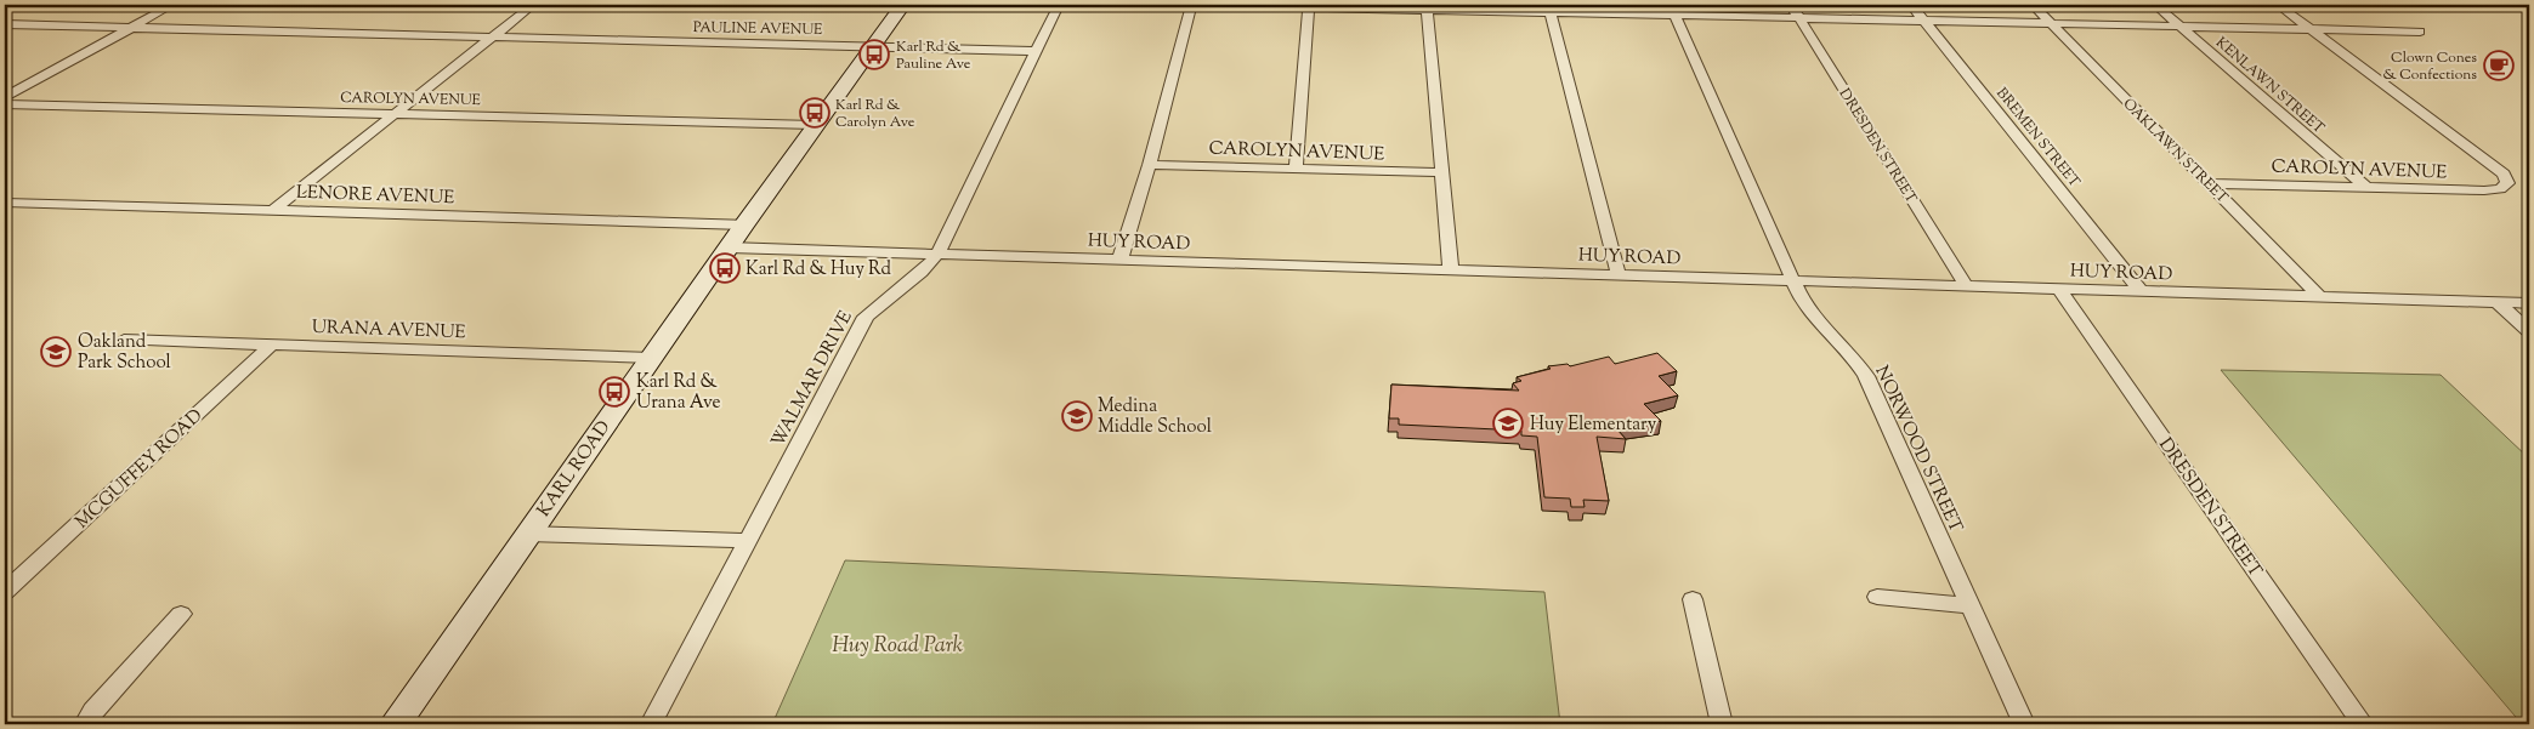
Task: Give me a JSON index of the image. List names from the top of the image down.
{
  "streets": {
    "main road": ["KARL ROAD"],
    "street": [
      "PAULINE AVENUE",
      "KENLAWN STREET",
      "CAROLYN AVENUE",
      "BREMEN STREET",
      "DRESDEN STREET",
      "OAKLAWN STREET",
      "LENORE AVENUE",
      "HUY ROAD",
      "URANA AVENUE",
      "WALMAR DRIVE",
      "NORWOOD STREET",
      "MCGUFFEY ROAD"
    ]
  },
  "crossings": [
    ["PAULINE AVENUE", "WALMAR DRIVE"],
    ["PAULINE AVENUE", "KARL ROAD"],
    ["KENLAWN STREET", "CAROLYN AVENUE"],
    ["CAROLYN AVENUE", "OAKLAWN STREET"],
    ["CAROLYN AVENUE", "KARL ROAD"],
    ["BREMEN STREET", "HUY ROAD"],
    ["DRESDEN STREET", "HUY ROAD"],
    ["OAKLAWN STREET", "HUY ROAD"],
    ["LENORE AVENUE", "KARL ROAD"],
    ["HUY ROAD", "WALMAR DRIVE"],
    ["HUY ROAD", "NORWOOD STREET"],
    ["HUY ROAD", "KARL ROAD"],
    ["URANA AVENUE", "MCGUFFEY ROAD"],
    ["URANA AVENUE", "KARL ROAD"]
  ],
  "parks": ["Huy Road Park"],
  "places": {
    "bus stop": [
      "Karl Rd & Pauline Ave",
      "Karl Rd & Carolyn Ave",
      "Karl Rd & Huy Rd",
      "Karl Rd & Urana Ave"
    ],
    "cafe": ["Clown Cones & Confections"],
    "school or university": ["Oakland Park School", "Medina Middle School", "Huy Elementary"]
  }
}
